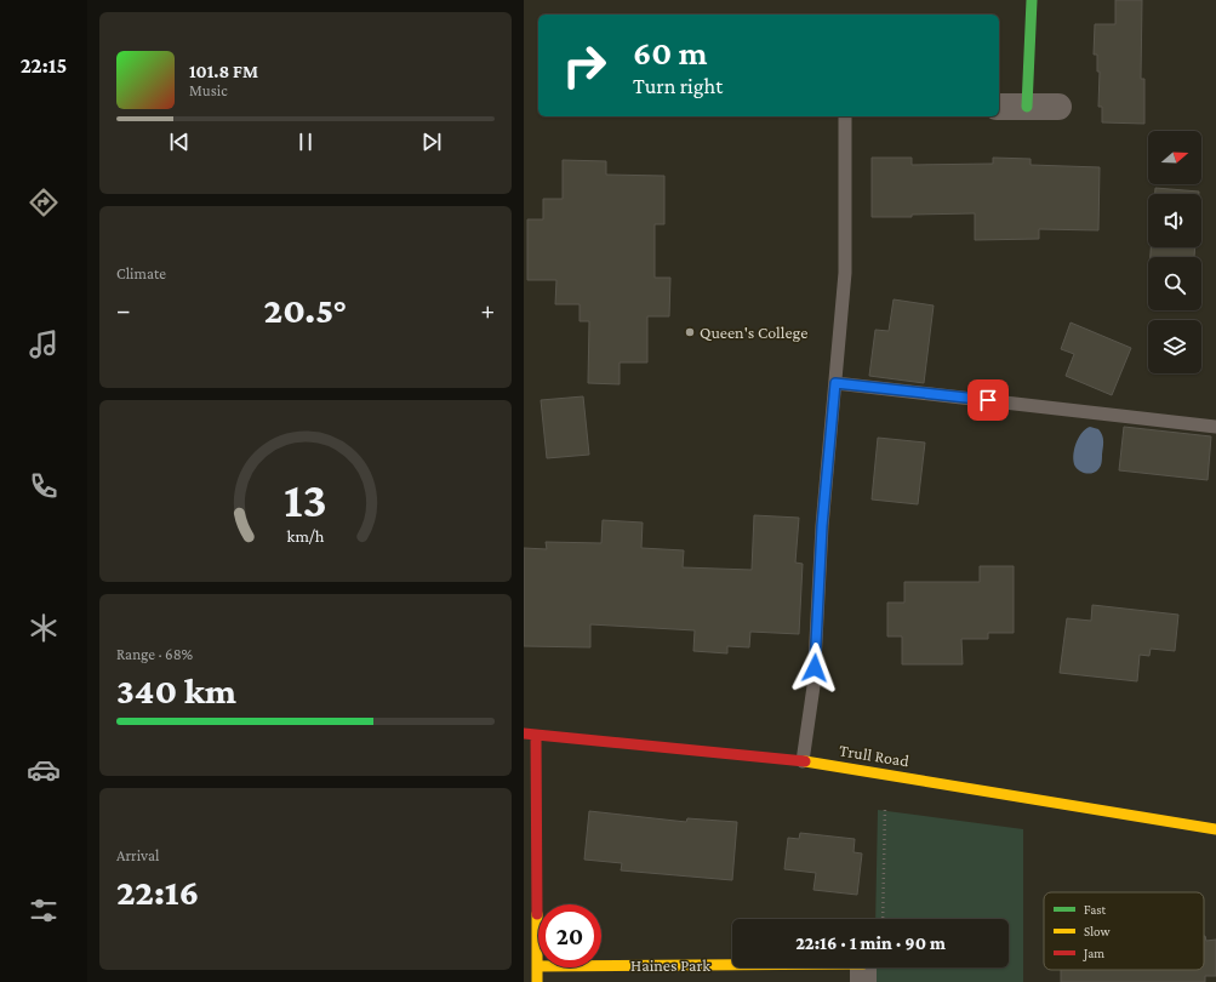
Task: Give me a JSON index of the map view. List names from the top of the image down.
{
  "streets": {
    "street": ["Trull Road", "Haines Park"]
  },
  "places": ["Queen's College"],
  "legend": ["Fast", "Slow", "Jam"],
  "north": "right",
  "page": {
    "tabs": "22:15",
    "turn": ["60 m", "Turn right"],
    "song": ["101.8 FM", "Music"],
    "tile": [
      "Climate",
      ["Range · 68%", "340 km"],
      ["Arrival", "22:16"]
    ],
    "heat": ["−", "20.5°", "+"],
    "limit": "20",
    "trip": "22:16 · 1 min · 90 m",
    "gauge": ["13", "km/h"]
  }
}
